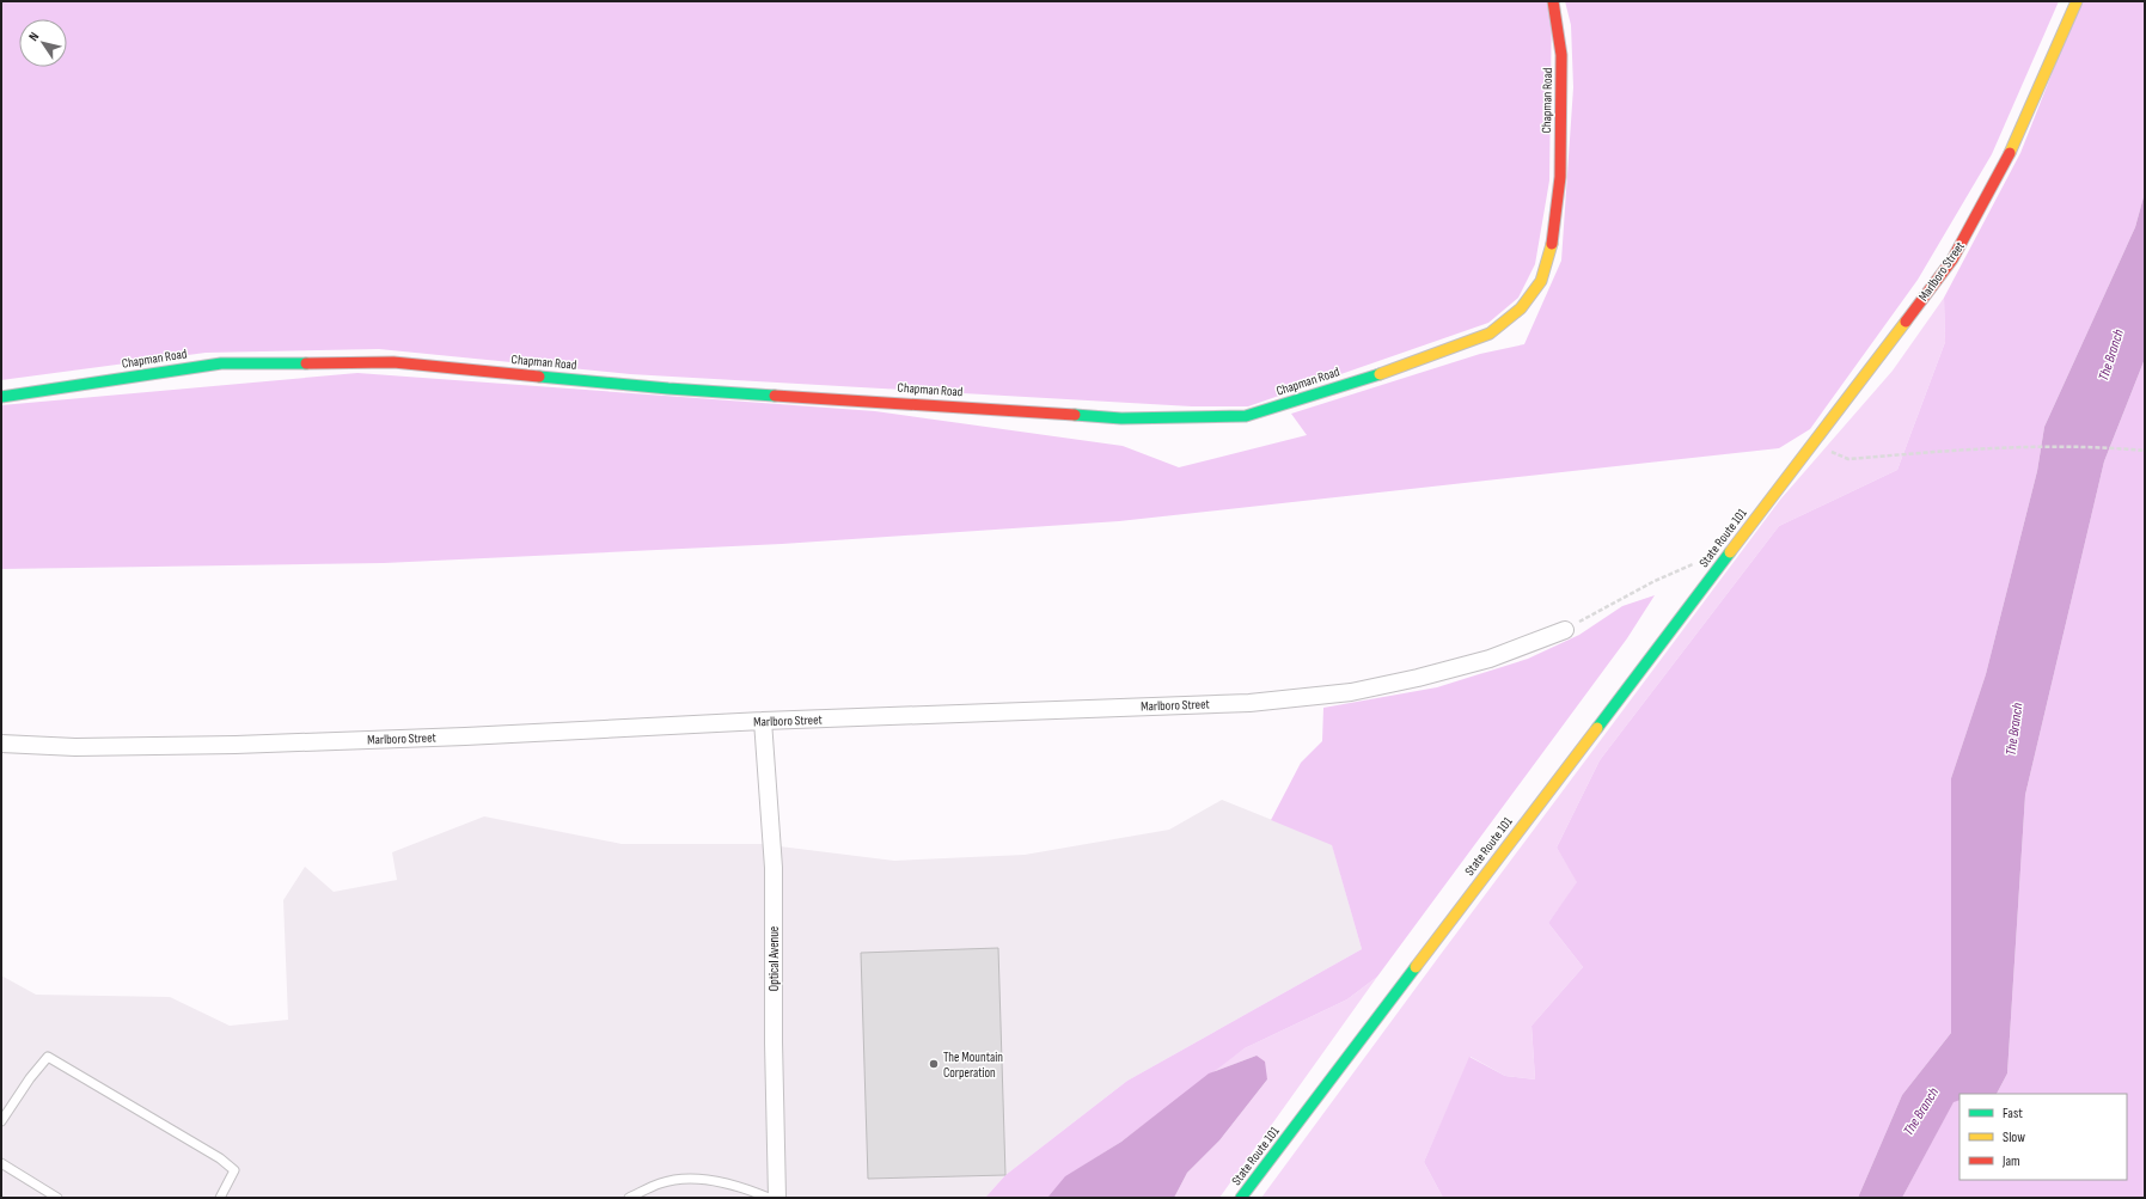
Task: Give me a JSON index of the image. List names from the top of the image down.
{
  "streets": {
    "main road": ["Chapman Road", "Marlboro Street", "State Route 101"],
    "street": ["Optical Avenue"]
  },
  "crossings": [
    ["Marlboro Street", "State Route 101"],
    ["Marlboro Street", "Optical Avenue"]
  ],
  "water": ["The Branch"],
  "places": ["The Mountain Corperation"],
  "legend": ["Fast", "Slow", "Jam"],
  "north": "top left"
}
